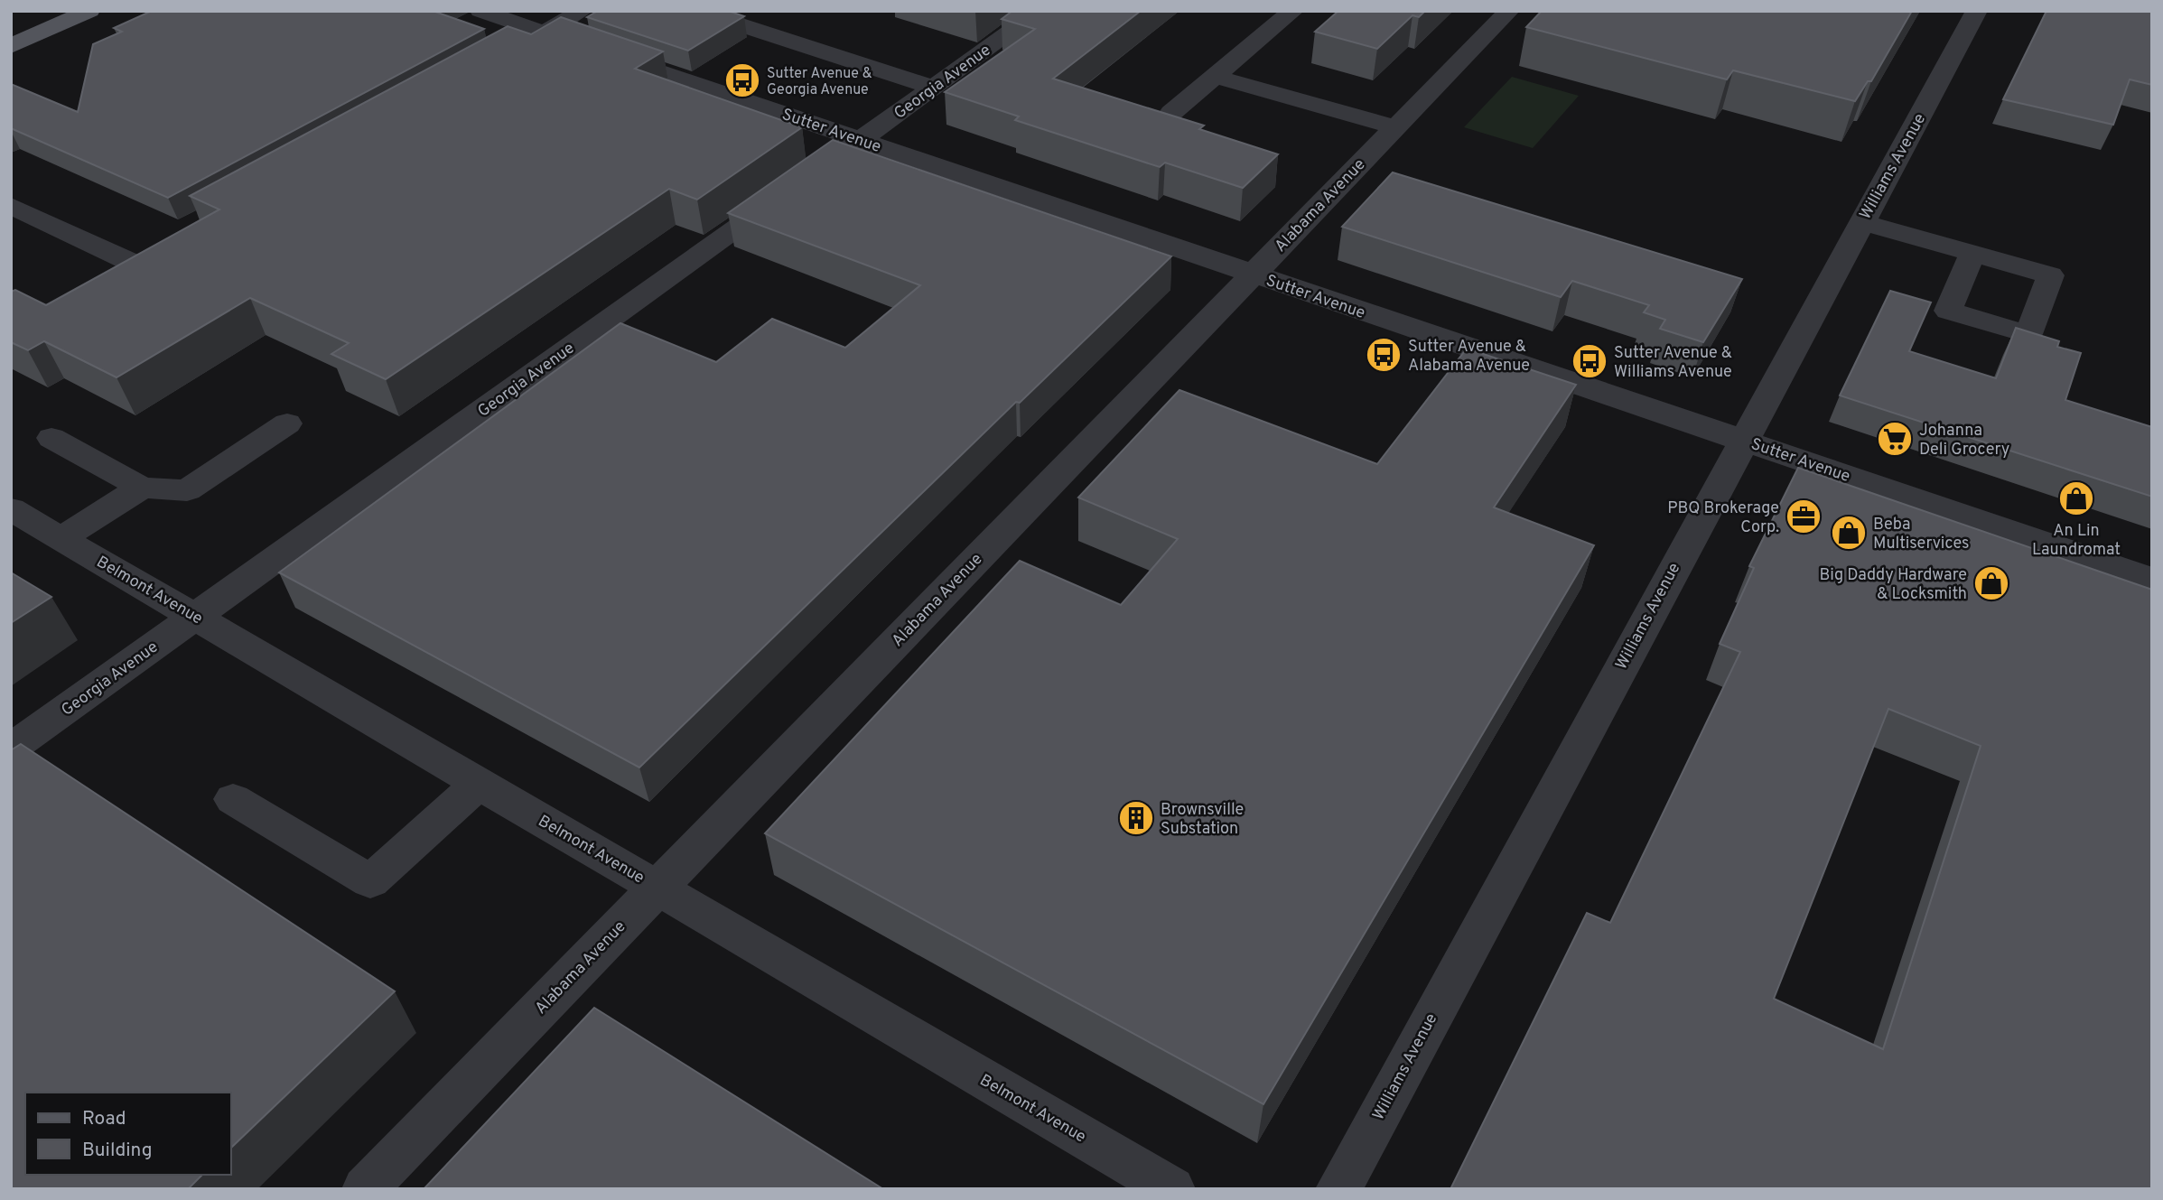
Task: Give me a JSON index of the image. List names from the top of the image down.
{
  "streets": {
    "street": [
      "Georgia Avenue",
      "Sutter Avenue",
      "Williams Avenue",
      "Alabama Avenue",
      "Belmont Avenue"
    ]
  },
  "crossings": [
    ["Georgia Avenue", "Sutter Avenue"],
    ["Georgia Avenue", "Belmont Avenue"],
    ["Sutter Avenue", "Williams Avenue"],
    ["Sutter Avenue", "Alabama Avenue"],
    ["Alabama Avenue", "Belmont Avenue"]
  ],
  "places": {
    "bus stop": ["Sutter Avenue & Georgia Avenue", "Sutter Avenue & Alabama Avenue", "Sutter Avenue & Williams Avenue"],
    "supermarket": ["Johanna Deli Grocery"],
    "shop": ["An Lin Laundromat", "Beba Multiservices", "Big Daddy Hardware & Locksmith"],
    "office": ["PBQ Brokerage Corp."],
    "building": ["Brownsville Substation"]
  },
  "legend": ["Road", "Building"]
}
